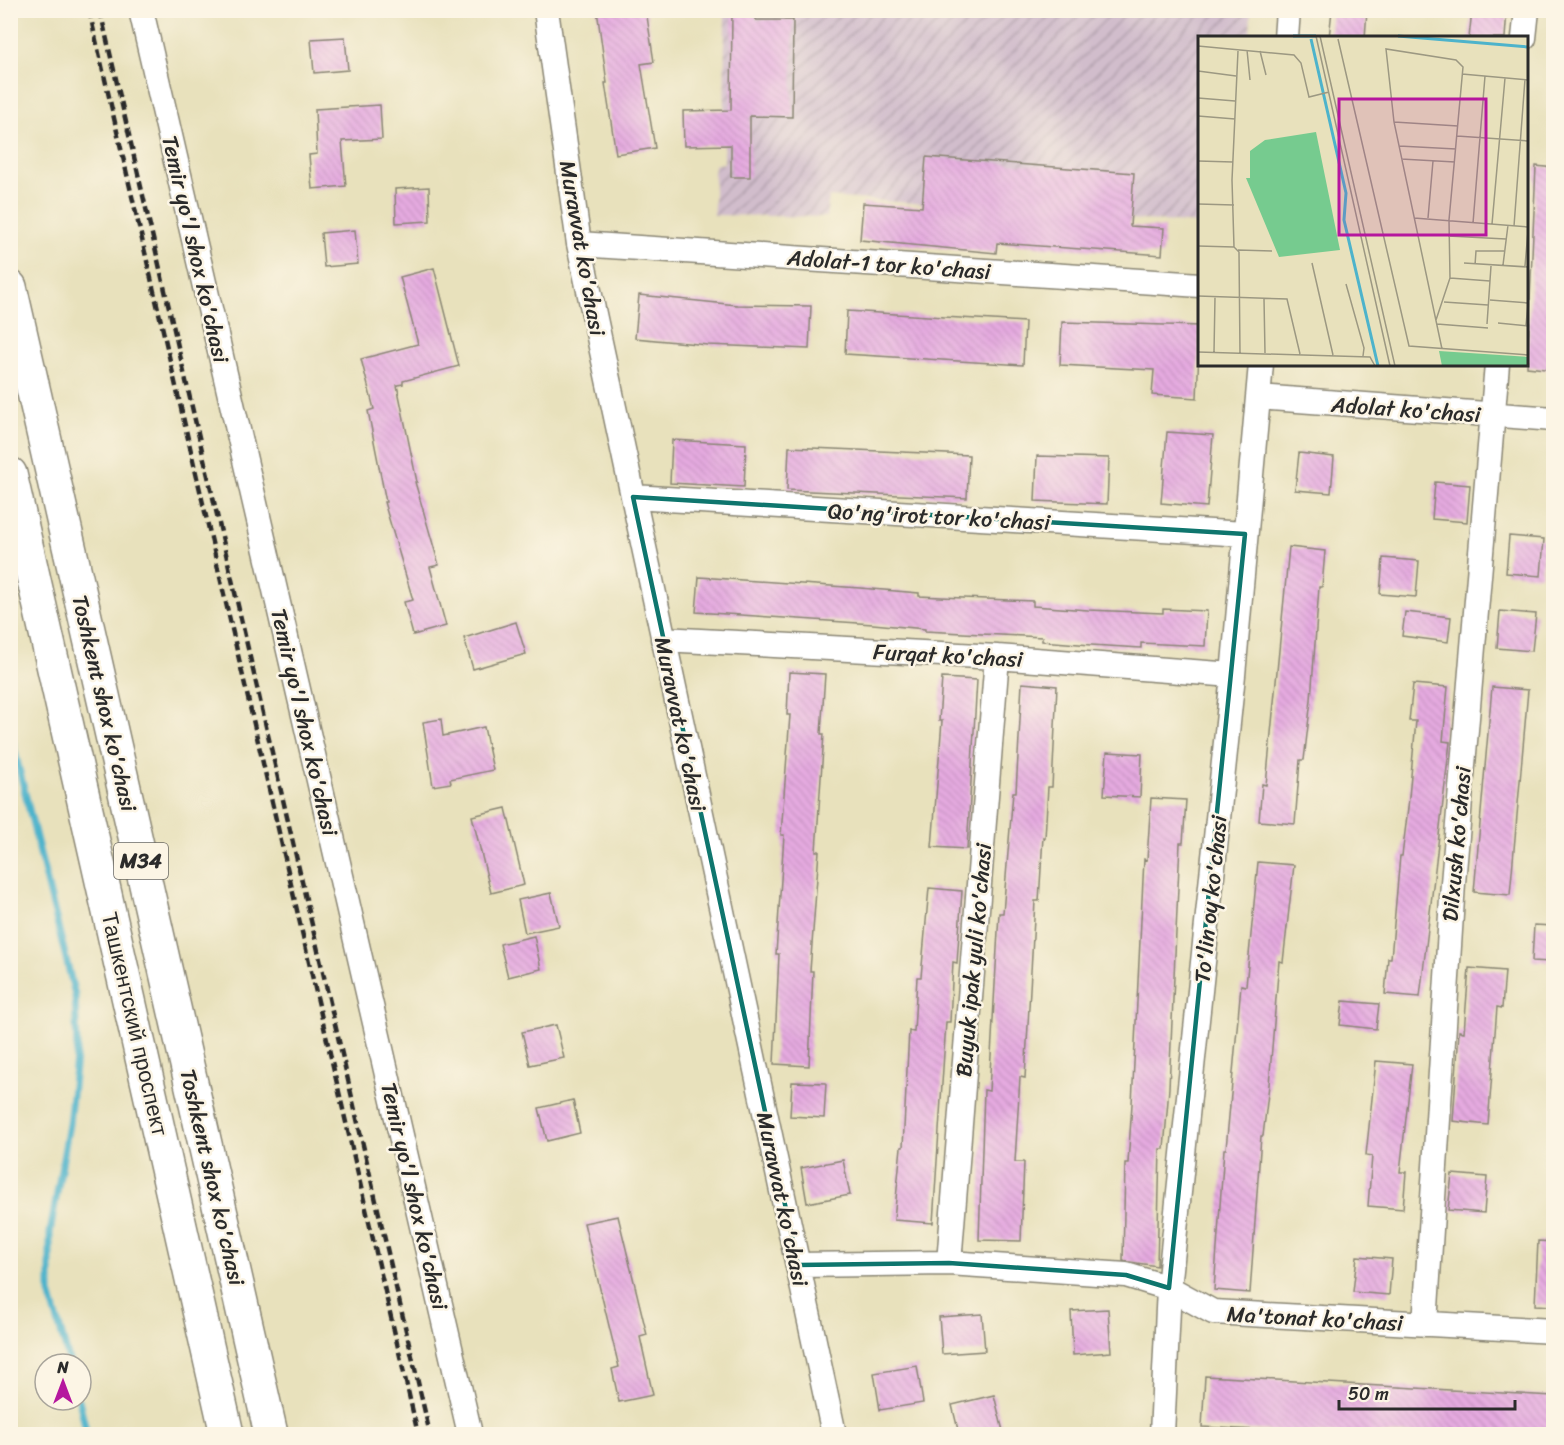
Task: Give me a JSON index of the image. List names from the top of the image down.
{
  "streets": {
    "highway": ["Toshkent shox ko'chasi", "M34", "Ташкентский проспект"],
    "street": [
      "Muravvat ko'chasi",
      "Temir yo'l shox ko'chasi",
      "Adolat-1 tor ko'chasi",
      "Adolat ko'chasi",
      "Qo'ng'irot tor ko'chasi",
      "Furqat ko'chasi",
      "Dilxush ko'chasi",
      "To'lin oy ko'chasi",
      "Buyuk ipak yuli ko'chasi",
      "Ma'tonat ko'chasi"
    ]
  },
  "crossings": [
    ["Muravvat ko'chasi", "Adolat-1 tor ko'chasi"],
    ["Muravvat ko'chasi", "Qo'ng'irot tor ko'chasi"],
    ["Muravvat ko'chasi", "Furqat ko'chasi"],
    ["Muravvat ko'chasi", "Ma'tonat ko'chasi"],
    ["Adolat ko'chasi", "Dilxush ko'chasi"],
    ["Adolat ko'chasi", "To'lin oy ko'chasi"],
    ["Qo'ng'irot tor ko'chasi", "To'lin oy ko'chasi"],
    ["Furqat ko'chasi", "To'lin oy ko'chasi"],
    ["Furqat ko'chasi", "Buyuk ipak yuli ko'chasi"],
    ["Dilxush ko'chasi", "Ma'tonat ko'chasi"],
    ["To'lin oy ko'chasi", "Ma'tonat ko'chasi"],
    ["Buyuk ipak yuli ko'chasi", "Ma'tonat ko'chasi"]
  ],
  "scale_bar": "50 m",
  "north": "top"
}
